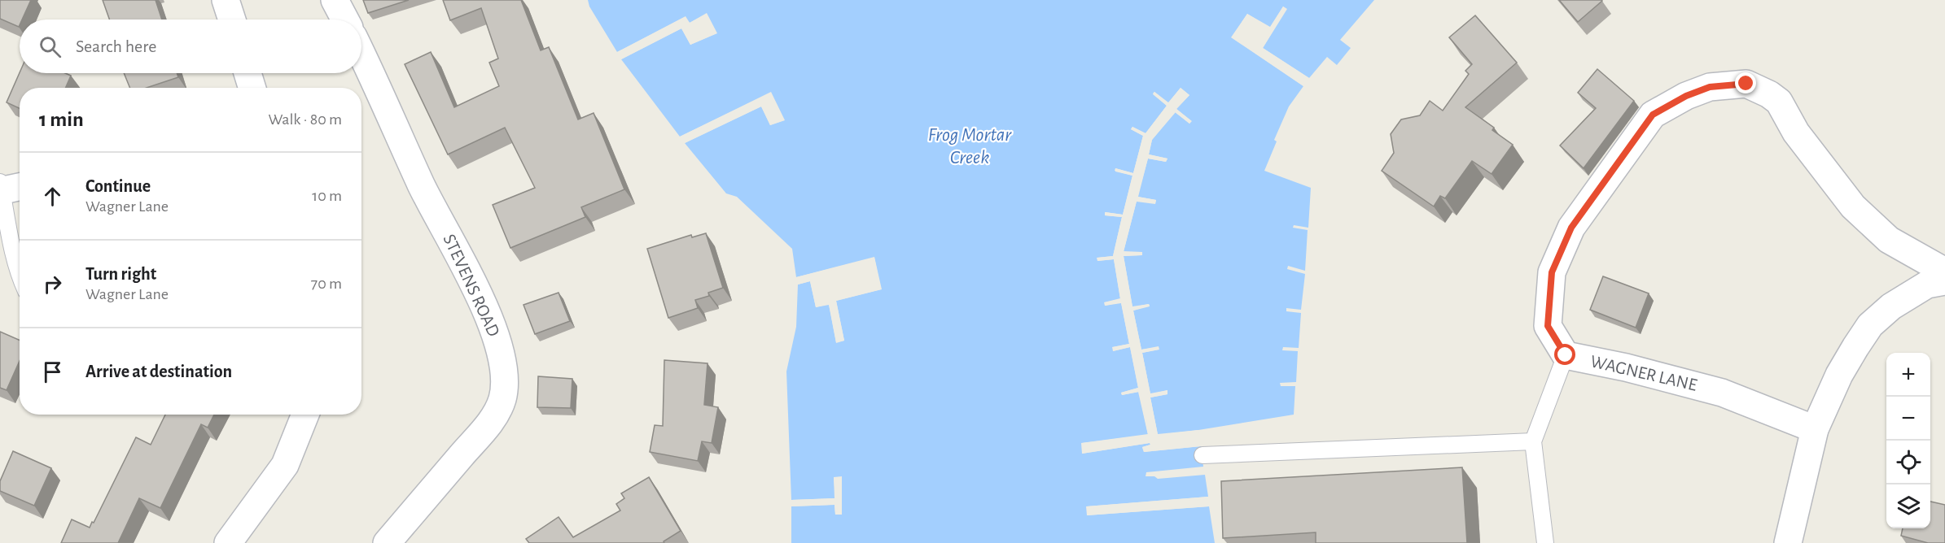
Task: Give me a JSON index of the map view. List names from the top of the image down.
{
  "streets": {
    "street": ["STEVENS ROAD", "WAGNER LANE"]
  },
  "water": ["Frog Mortar Creek"],
  "page": {
    "search": "Search here",
    "heading": ["1 min", "Walk · 80 m"],
    "list": [
      ["Continue", "Wagner Lane", "10 m"],
      ["Turn right", "Wagner Lane", "70 m"],
      "Arrive at destination"
    ],
    "map_buttons": ["+", "−"]
  }
}
